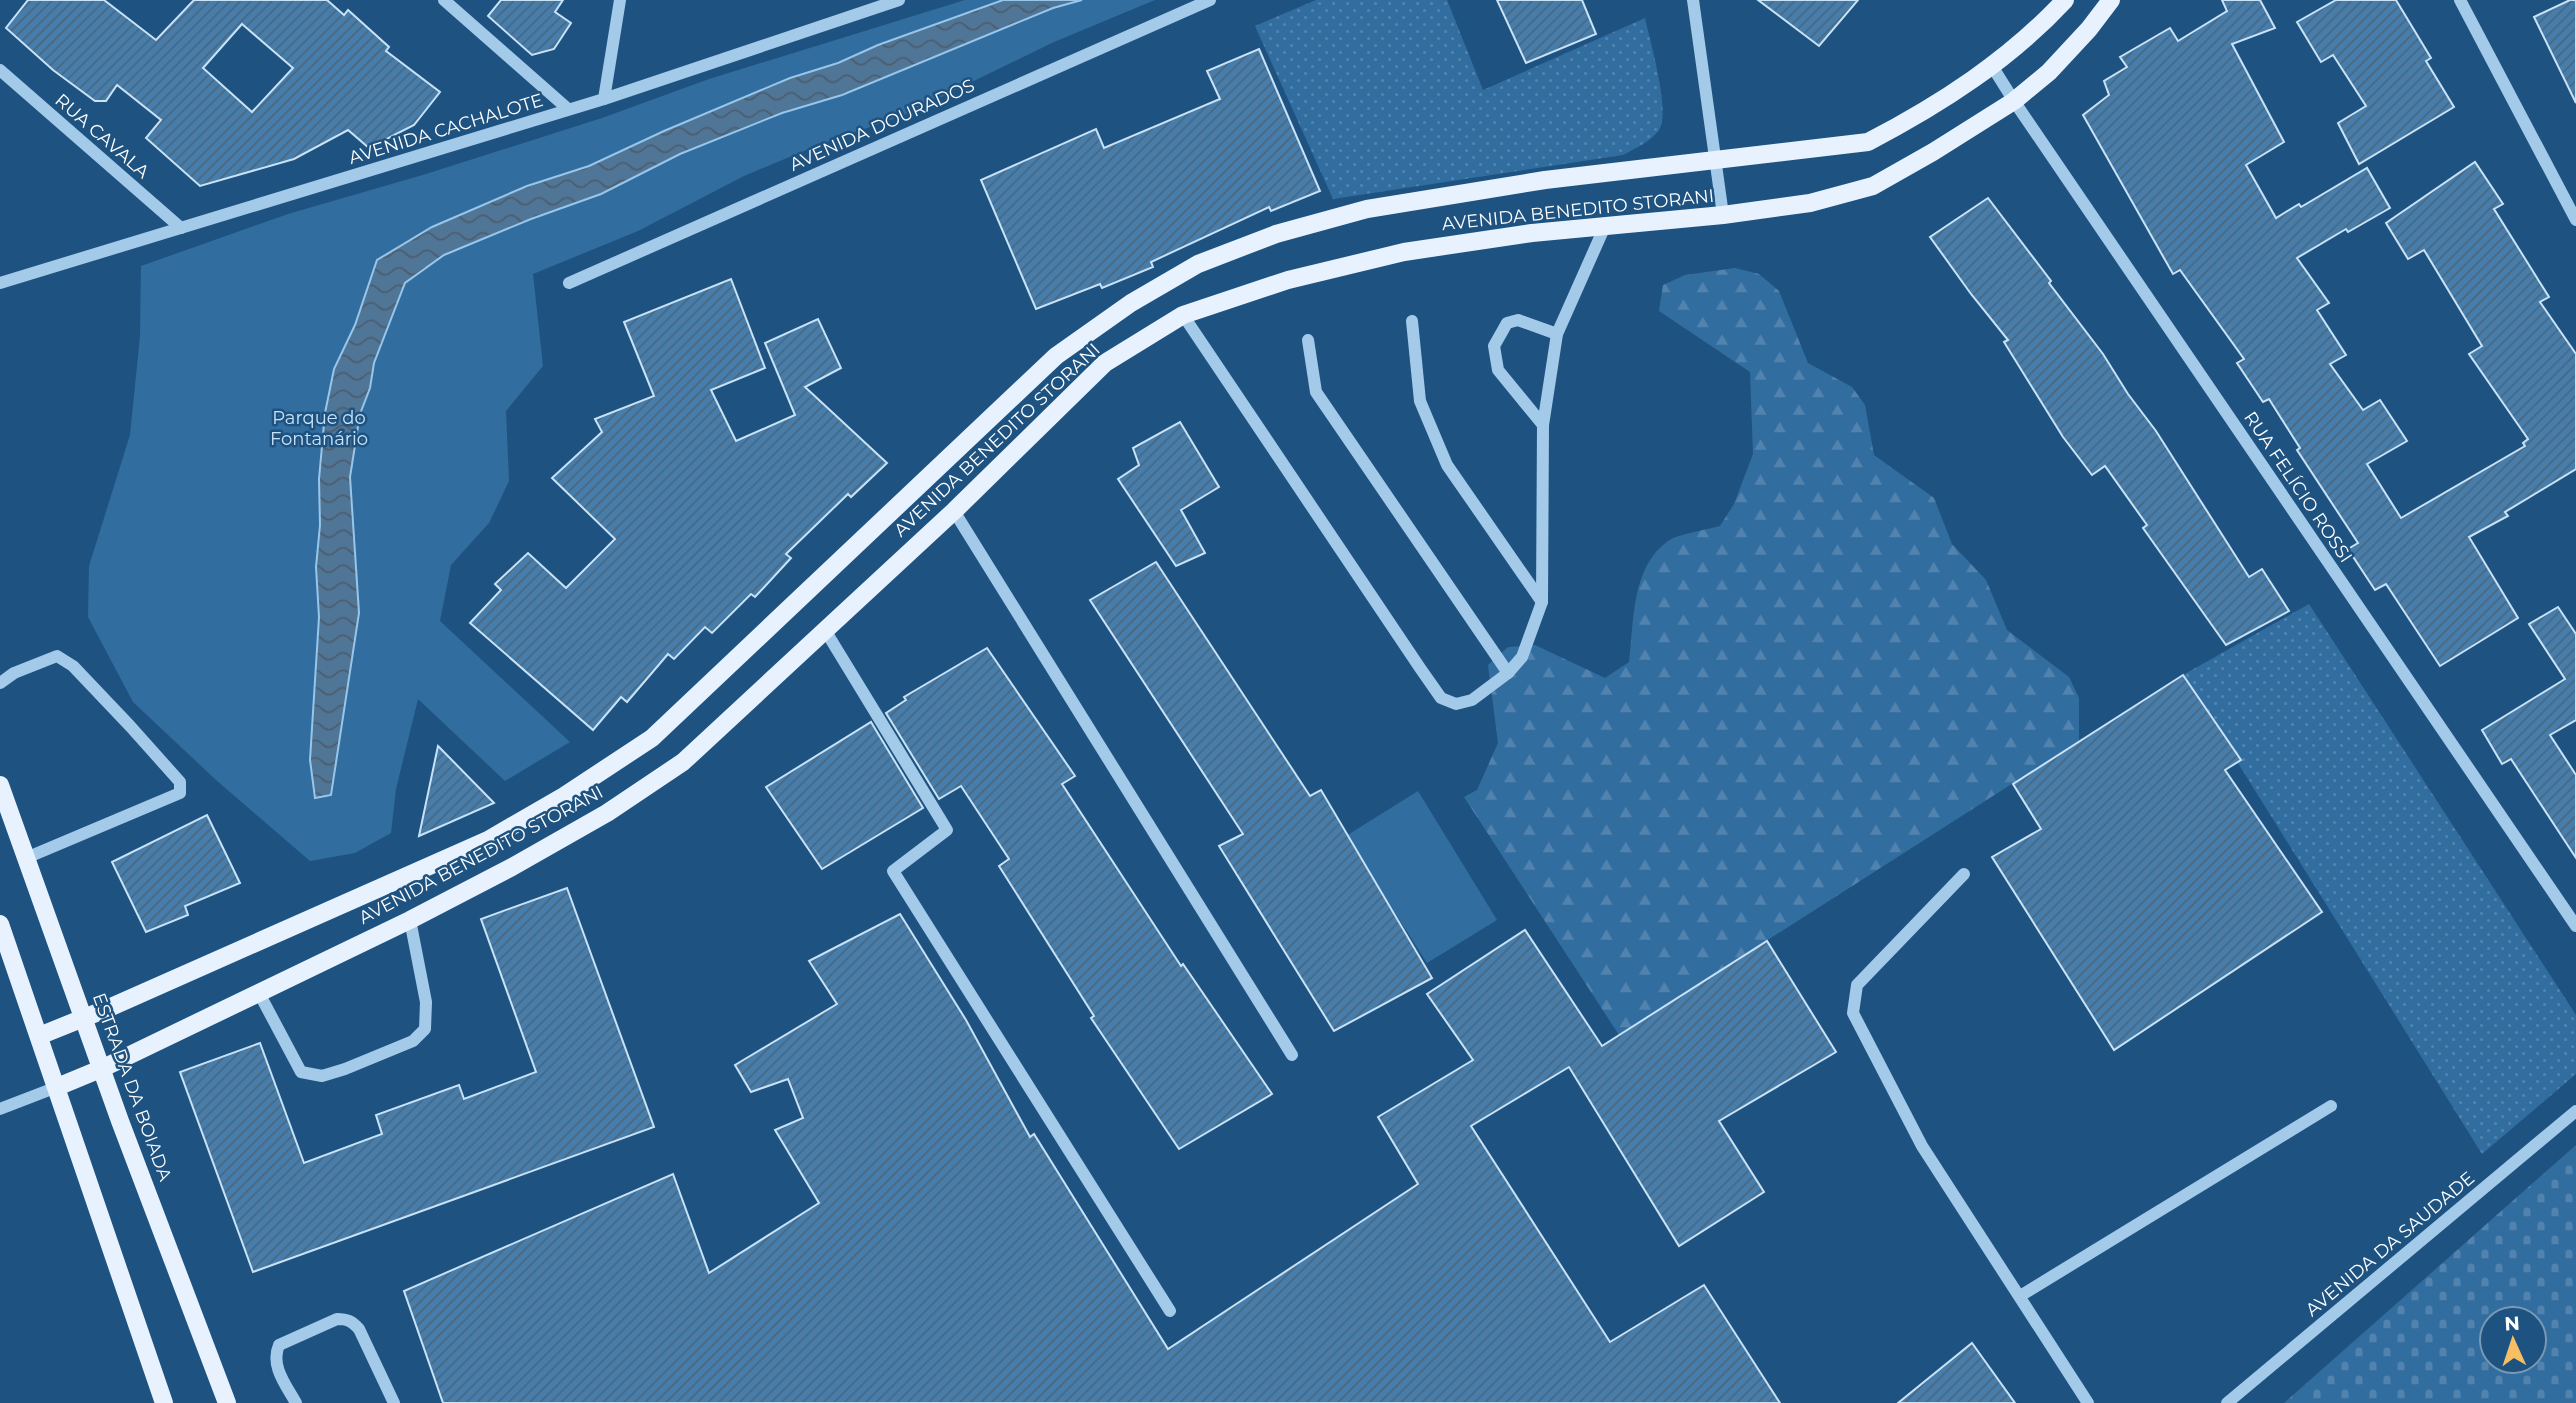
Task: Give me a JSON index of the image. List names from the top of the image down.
{
  "streets": {
    "main road": ["AVENIDA BENEDITO STORANI", "ESTRADA DA BOIADA"],
    "street": [
      "AVENIDA DOURADOS",
      "AVENIDA CACHALOTE",
      "RUA CAVALA",
      "RUA FELÍCIO ROSSI",
      "AVENIDA DA SAUDADE"
    ]
  },
  "crossings": [
    ["AVENIDA CACHALOTE", "RUA CAVALA"],
    ["AVENIDA BENEDITO STORANI", "RUA FELÍCIO ROSSI"],
    ["AVENIDA BENEDITO STORANI", "ESTRADA DA BOIADA"]
  ],
  "parks": ["Parque do Fontanário"],
  "north": "top"
}
